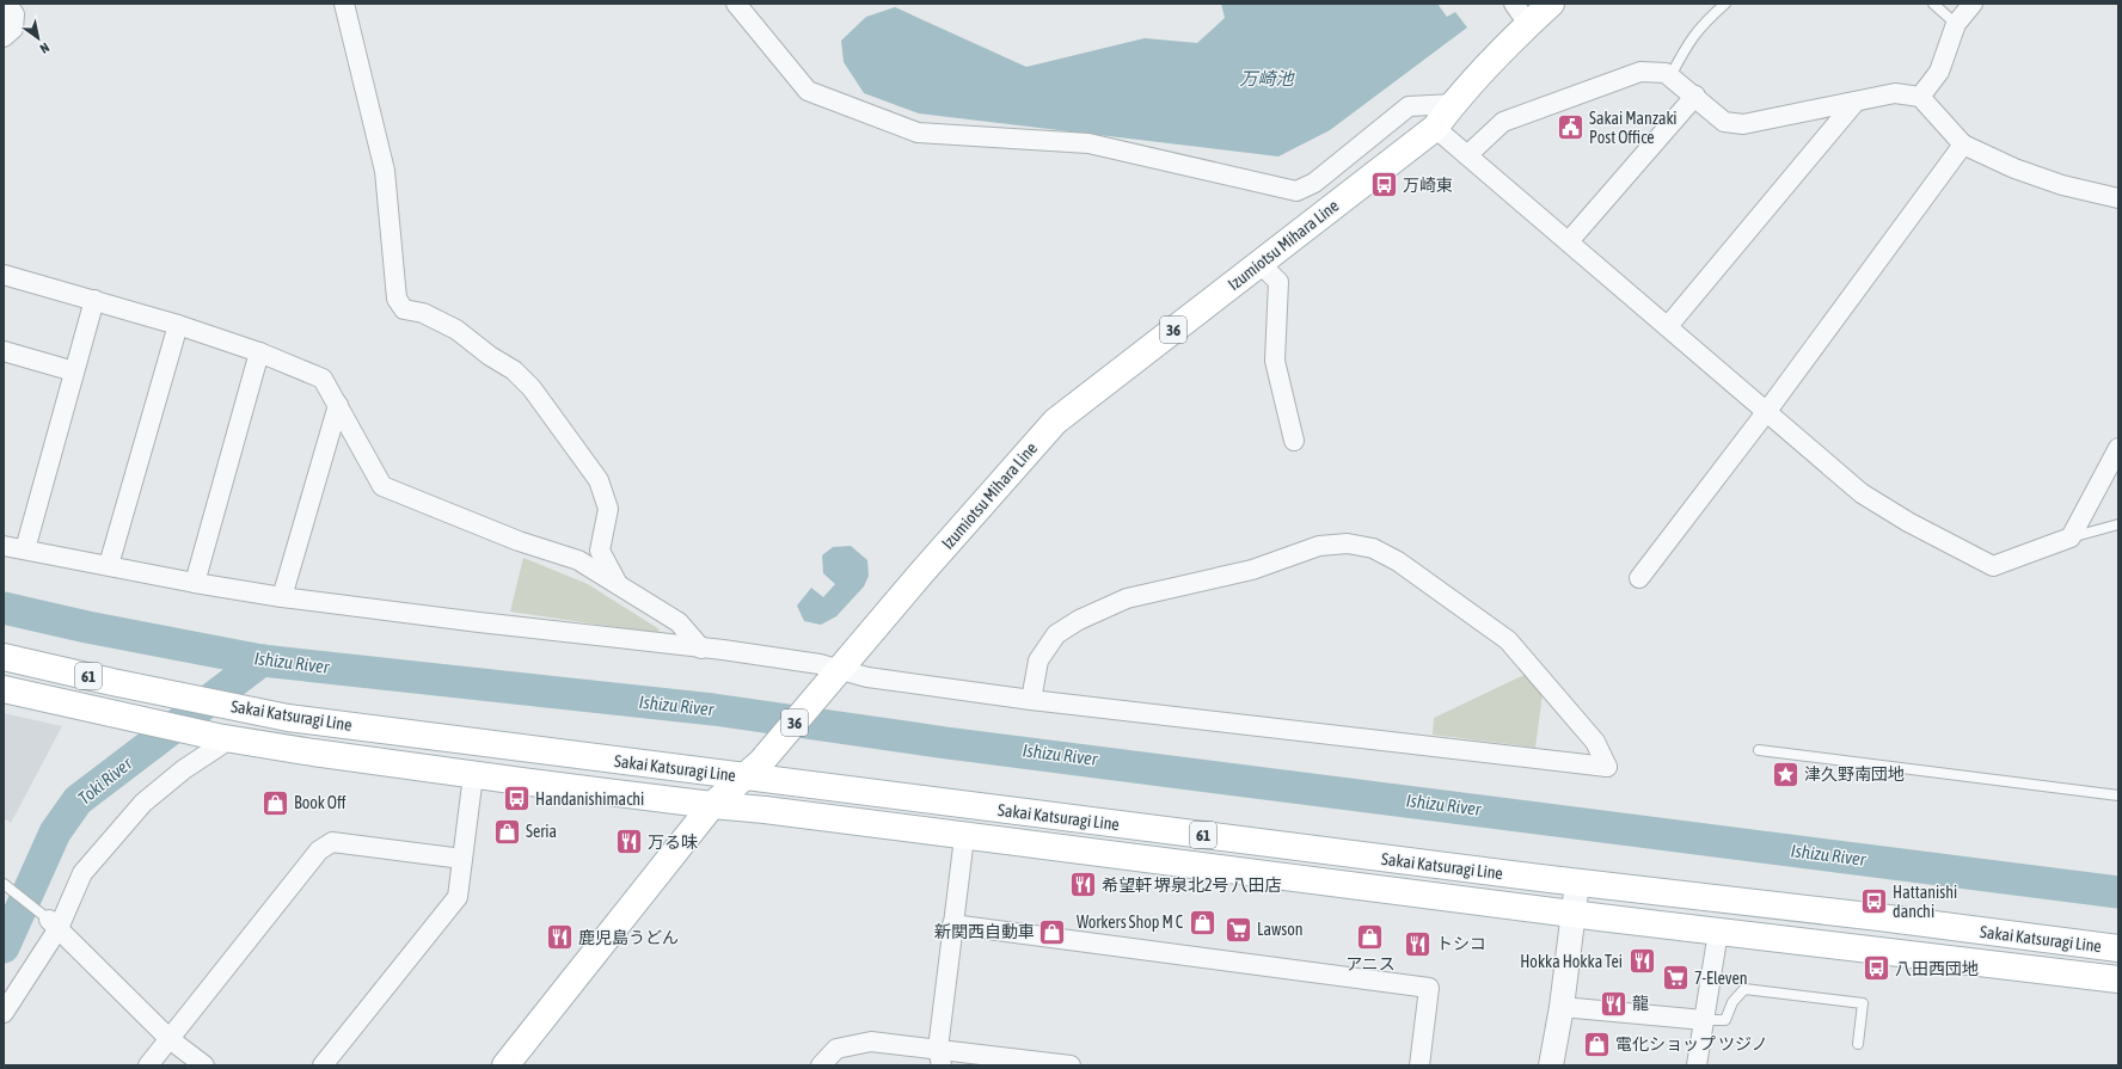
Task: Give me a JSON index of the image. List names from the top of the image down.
{
  "streets": {
    "main road": [
      "Izumiotsu Mihara Line",
      "36",
      "61",
      "Sakai Katsuragi Line"
    ]
  },
  "crossings": [
    ["Izumiotsu Mihara Line", "Sakai Katsuragi Line"]
  ],
  "water": ["万崎池", "Ishizu River", "Toki River"],
  "places": {
    "public building": ["Sakai Manzaki Post Office"],
    "bus stop": [
      "万崎東",
      "Handanishimachi",
      "Hattanishi danchi",
      "八田西団地"
    ],
    "place": ["津久野南団地"],
    "shop": [
      "Book Off",
      "Seria",
      "Workers Shop M C",
      "新関西自動車",
      "アニス",
      "電化ショップ ツジノ"
    ],
    "restaurant": [
      "万る味",
      "希望軒 堺泉北2号 八田店",
      "鹿児島うどん",
      "トシコ",
      "Hokka Hokka Tei",
      "龍"
    ],
    "supermarket": ["Lawson", "7-Eleven"]
  },
  "north": "bottom right"
}
